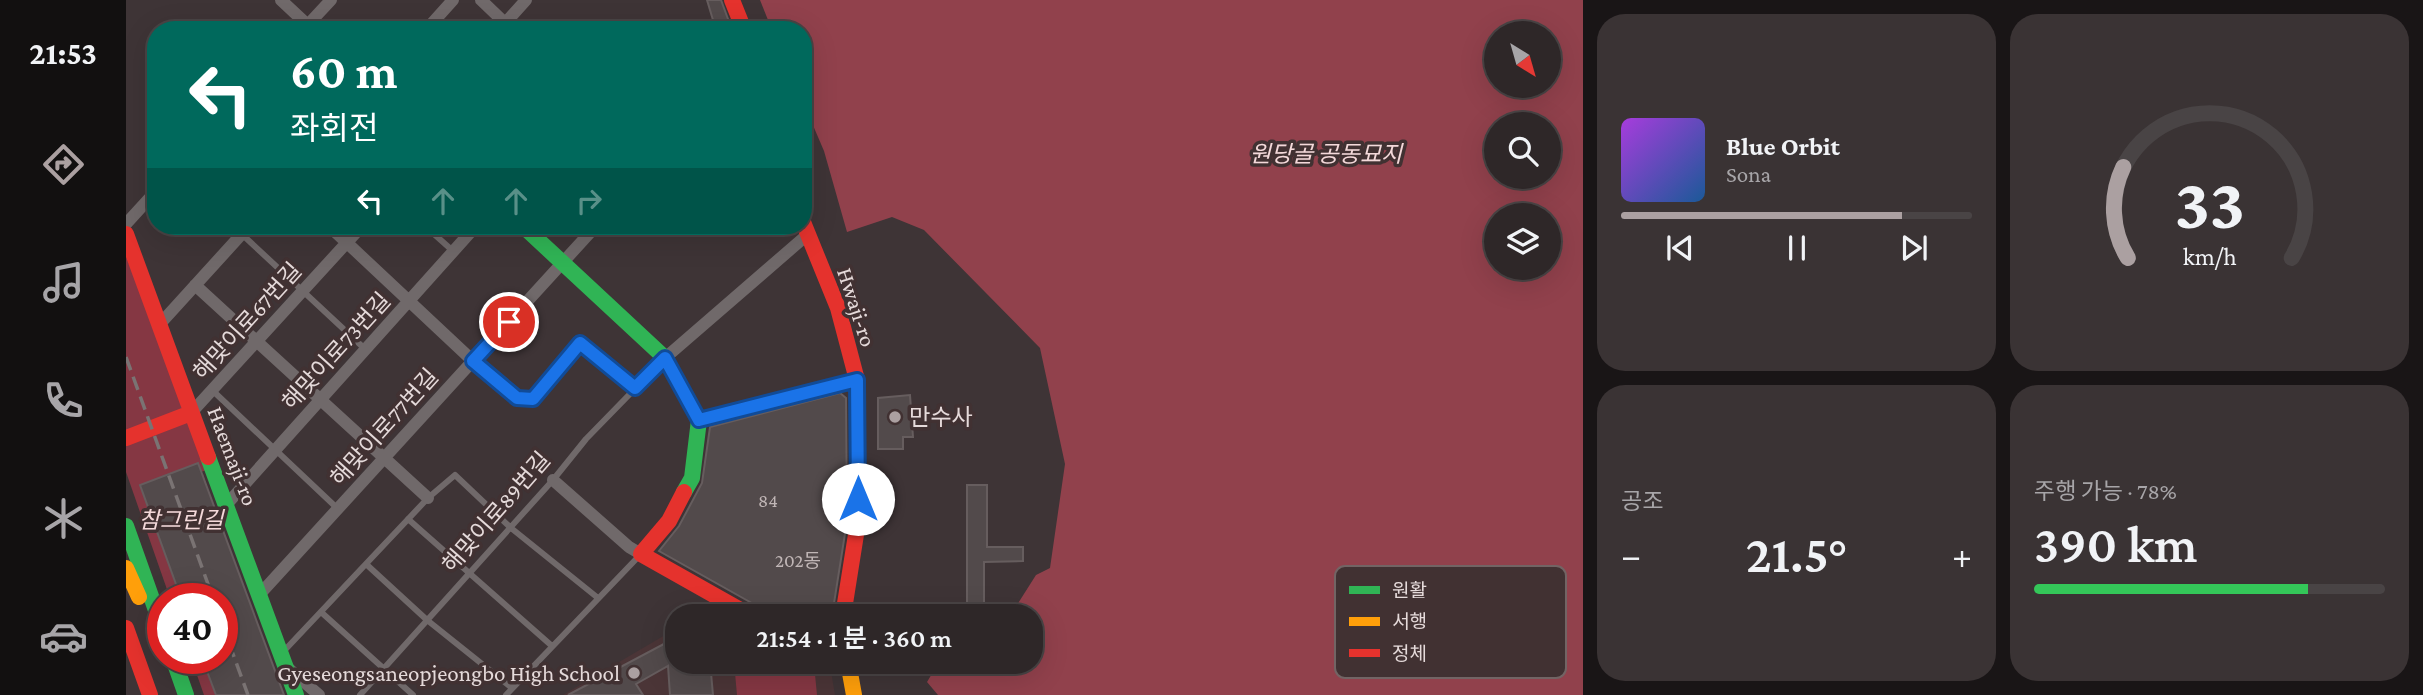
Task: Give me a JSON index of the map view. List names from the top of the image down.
{
  "streets": {
    "street": [
      "Hwaji-ro",
      "해맞이로67번길",
      "해맞이로73번길",
      "해맞이로77번길",
      "Haemaji-ro"
    ],
    "lane": ["해맞이로89번길"]
  },
  "crossings": [
    ["해맞이로67번길", "Haemaji-ro"],
    ["해맞이로73번길", "Haemaji-ro"],
    ["해맞이로77번길", "Haemaji-ro"]
  ],
  "parks": ["원당골 공동묘지", "참그린길"],
  "places": ["만수사", "Gyeseongsaneopjeongbo High School"],
  "house_numbers": ["84", "202동"],
  "legend": ["원활", "서행", "정체"],
  "north": "bottom right",
  "page": {
    "tabs": "21:53",
    "turn": ["60 m", "좌회전"],
    "song": ["Blue Orbit", "Sona"],
    "tile": [
      "공조",
      ["주행 가능 · 78%", "390 km"]
    ],
    "heat": ["−", "21.5°", "+"],
    "limit": "40",
    "trip": "21:54 · 1 분 · 360 m",
    "gauge": ["33", "km/h"]
  }
}
